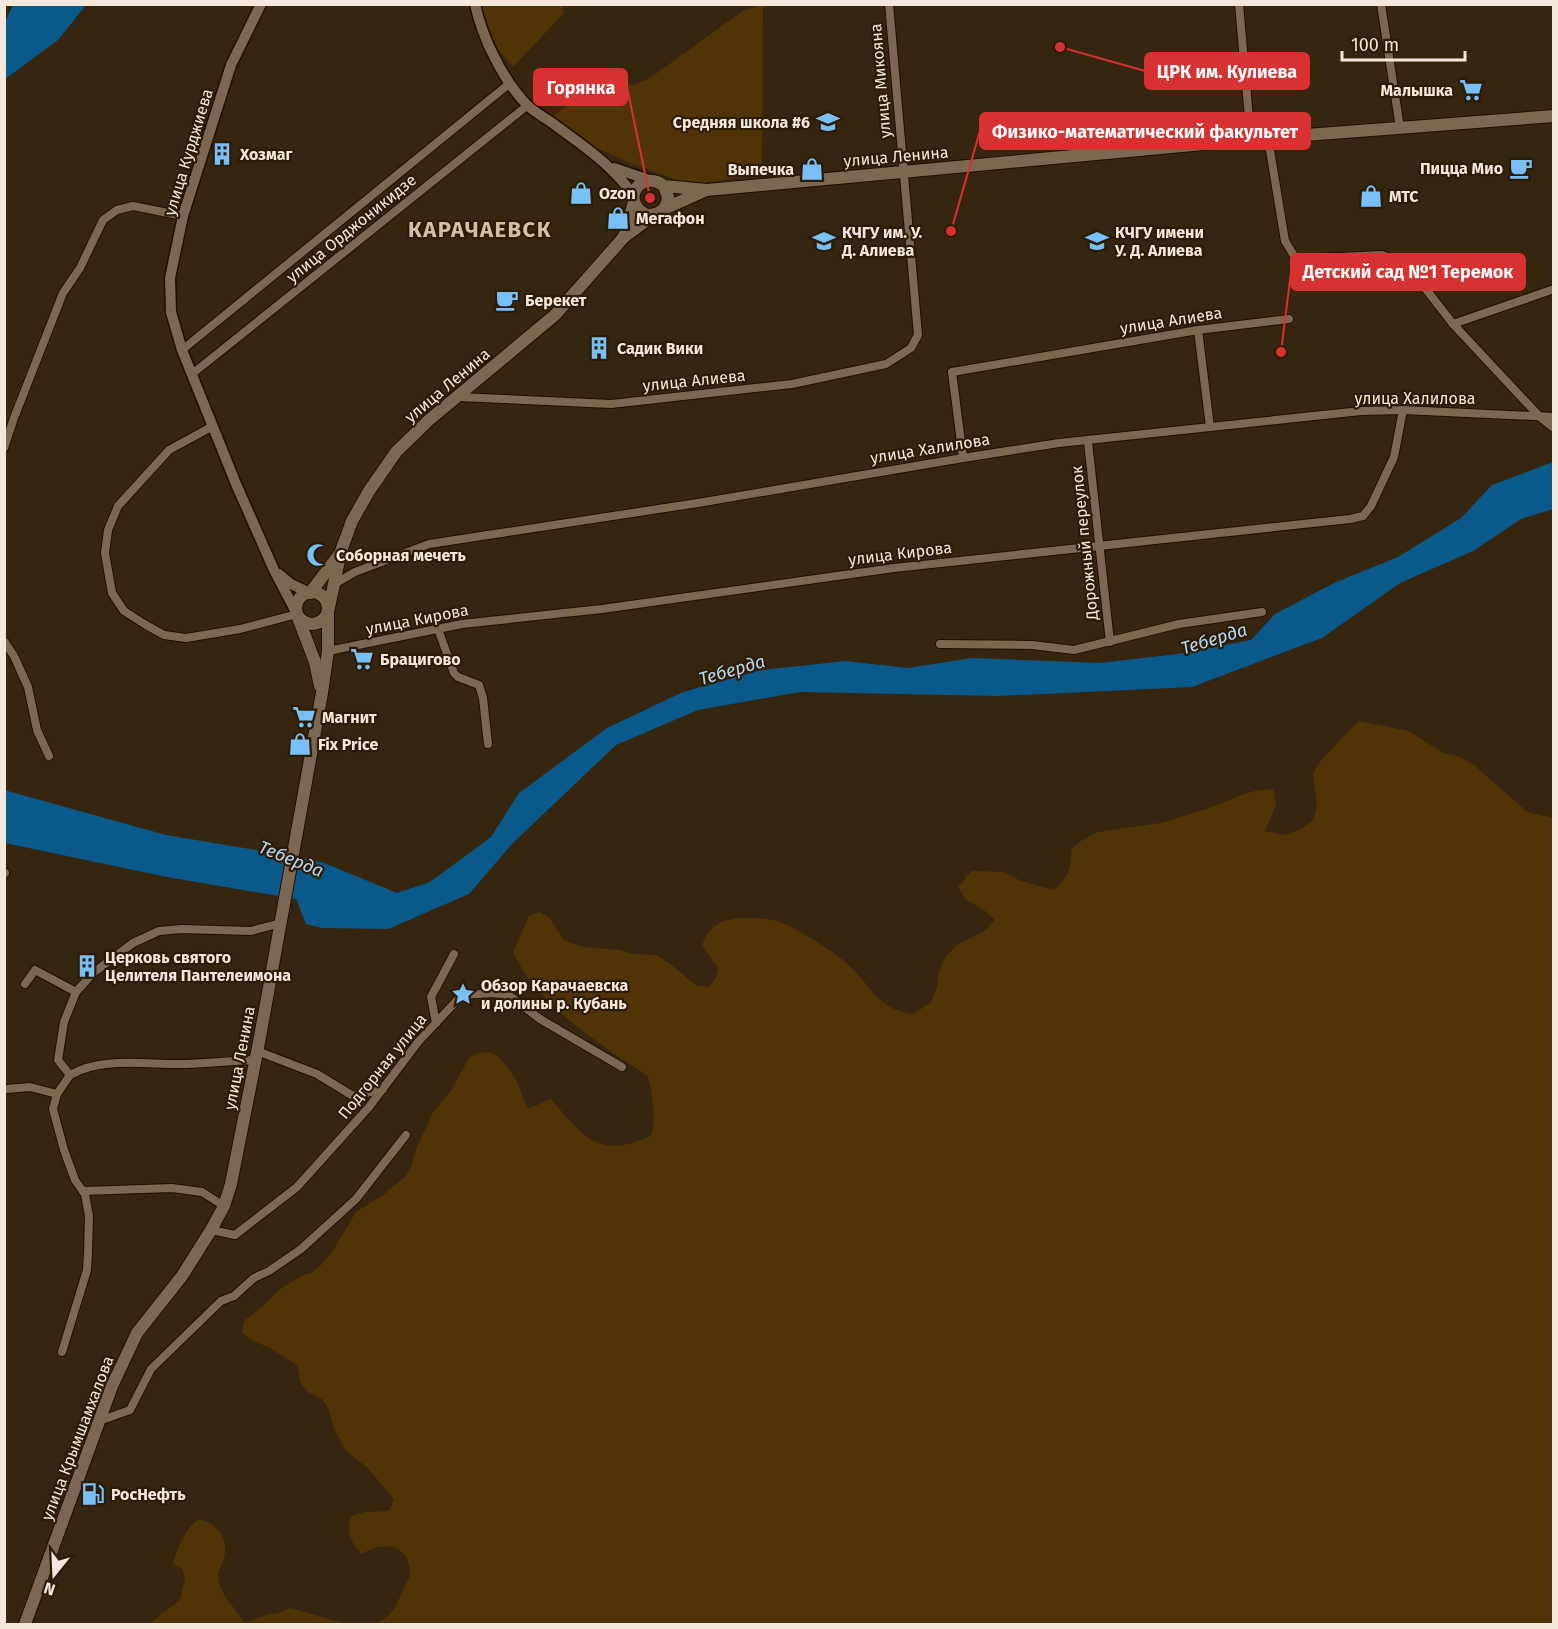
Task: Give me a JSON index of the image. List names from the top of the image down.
{
  "streets": {
    "main road": ["улица Ленина", "улица Крымшамхалова"],
    "street": [
      "улица Микояна",
      "улица Курджиева",
      "улица Орджоникидзе",
      "улица Алиева",
      "улица Халилова",
      "Дорожный переулок",
      "улица Кирова",
      "Подгорная улица"
    ]
  },
  "crossings": [
    ["улица Микояна", "улица Ленина"],
    ["улица Микояна", "улица Алиева"],
    ["улица Курджиева", "улица Орджоникидзе"],
    ["улица Ленина", "улица Алиева"],
    ["улица Ленина", "улица Халилова"],
    ["улица Ленина", "улица Кирова"],
    ["улица Ленина", "Подгорная улица"],
    ["улица Ленина", "улица Крымшамхалова"],
    ["улица Алиева", "улица Халилова"],
    ["улица Халилова", "Дорожный переулок"],
    ["улица Халилова", "улица Кирова"],
    ["Дорожный переулок", "улица Кирова"]
  ],
  "districts": ["КАРАЧАЕВСК"],
  "water": ["Теберда"],
  "places": {
    "other": [
      "ЦРК им. Кулиева",
      "Горянка",
      "Физико-математический факультет",
      "Детский сад №1 Теремок"
    ],
    "supermarket": ["Малышка", "Брацигово", "Магнит"],
    "school or university": ["Средняя школа #6", "КЧГУ им. У. Д. Алиева", "КЧГУ имени У. Д. Алиева"],
    "building": ["Хозмаг", "Садик Вики", "Церковь святого Целителя Пантелеимона"],
    "cafe": ["Пицца Мио", "Берекет"],
    "shop": [
      "Выпечка",
      "Ozon",
      "МТС",
      "Мегафон",
      "Fix Price"
    ],
    "mosque": ["Соборная мечеть"],
    "place": ["Обзор Карачаевска и долины р. Кубань"],
    "fuel station": ["РосНефть"]
  },
  "scale_bar": "100 m",
  "north": "bottom"
}
